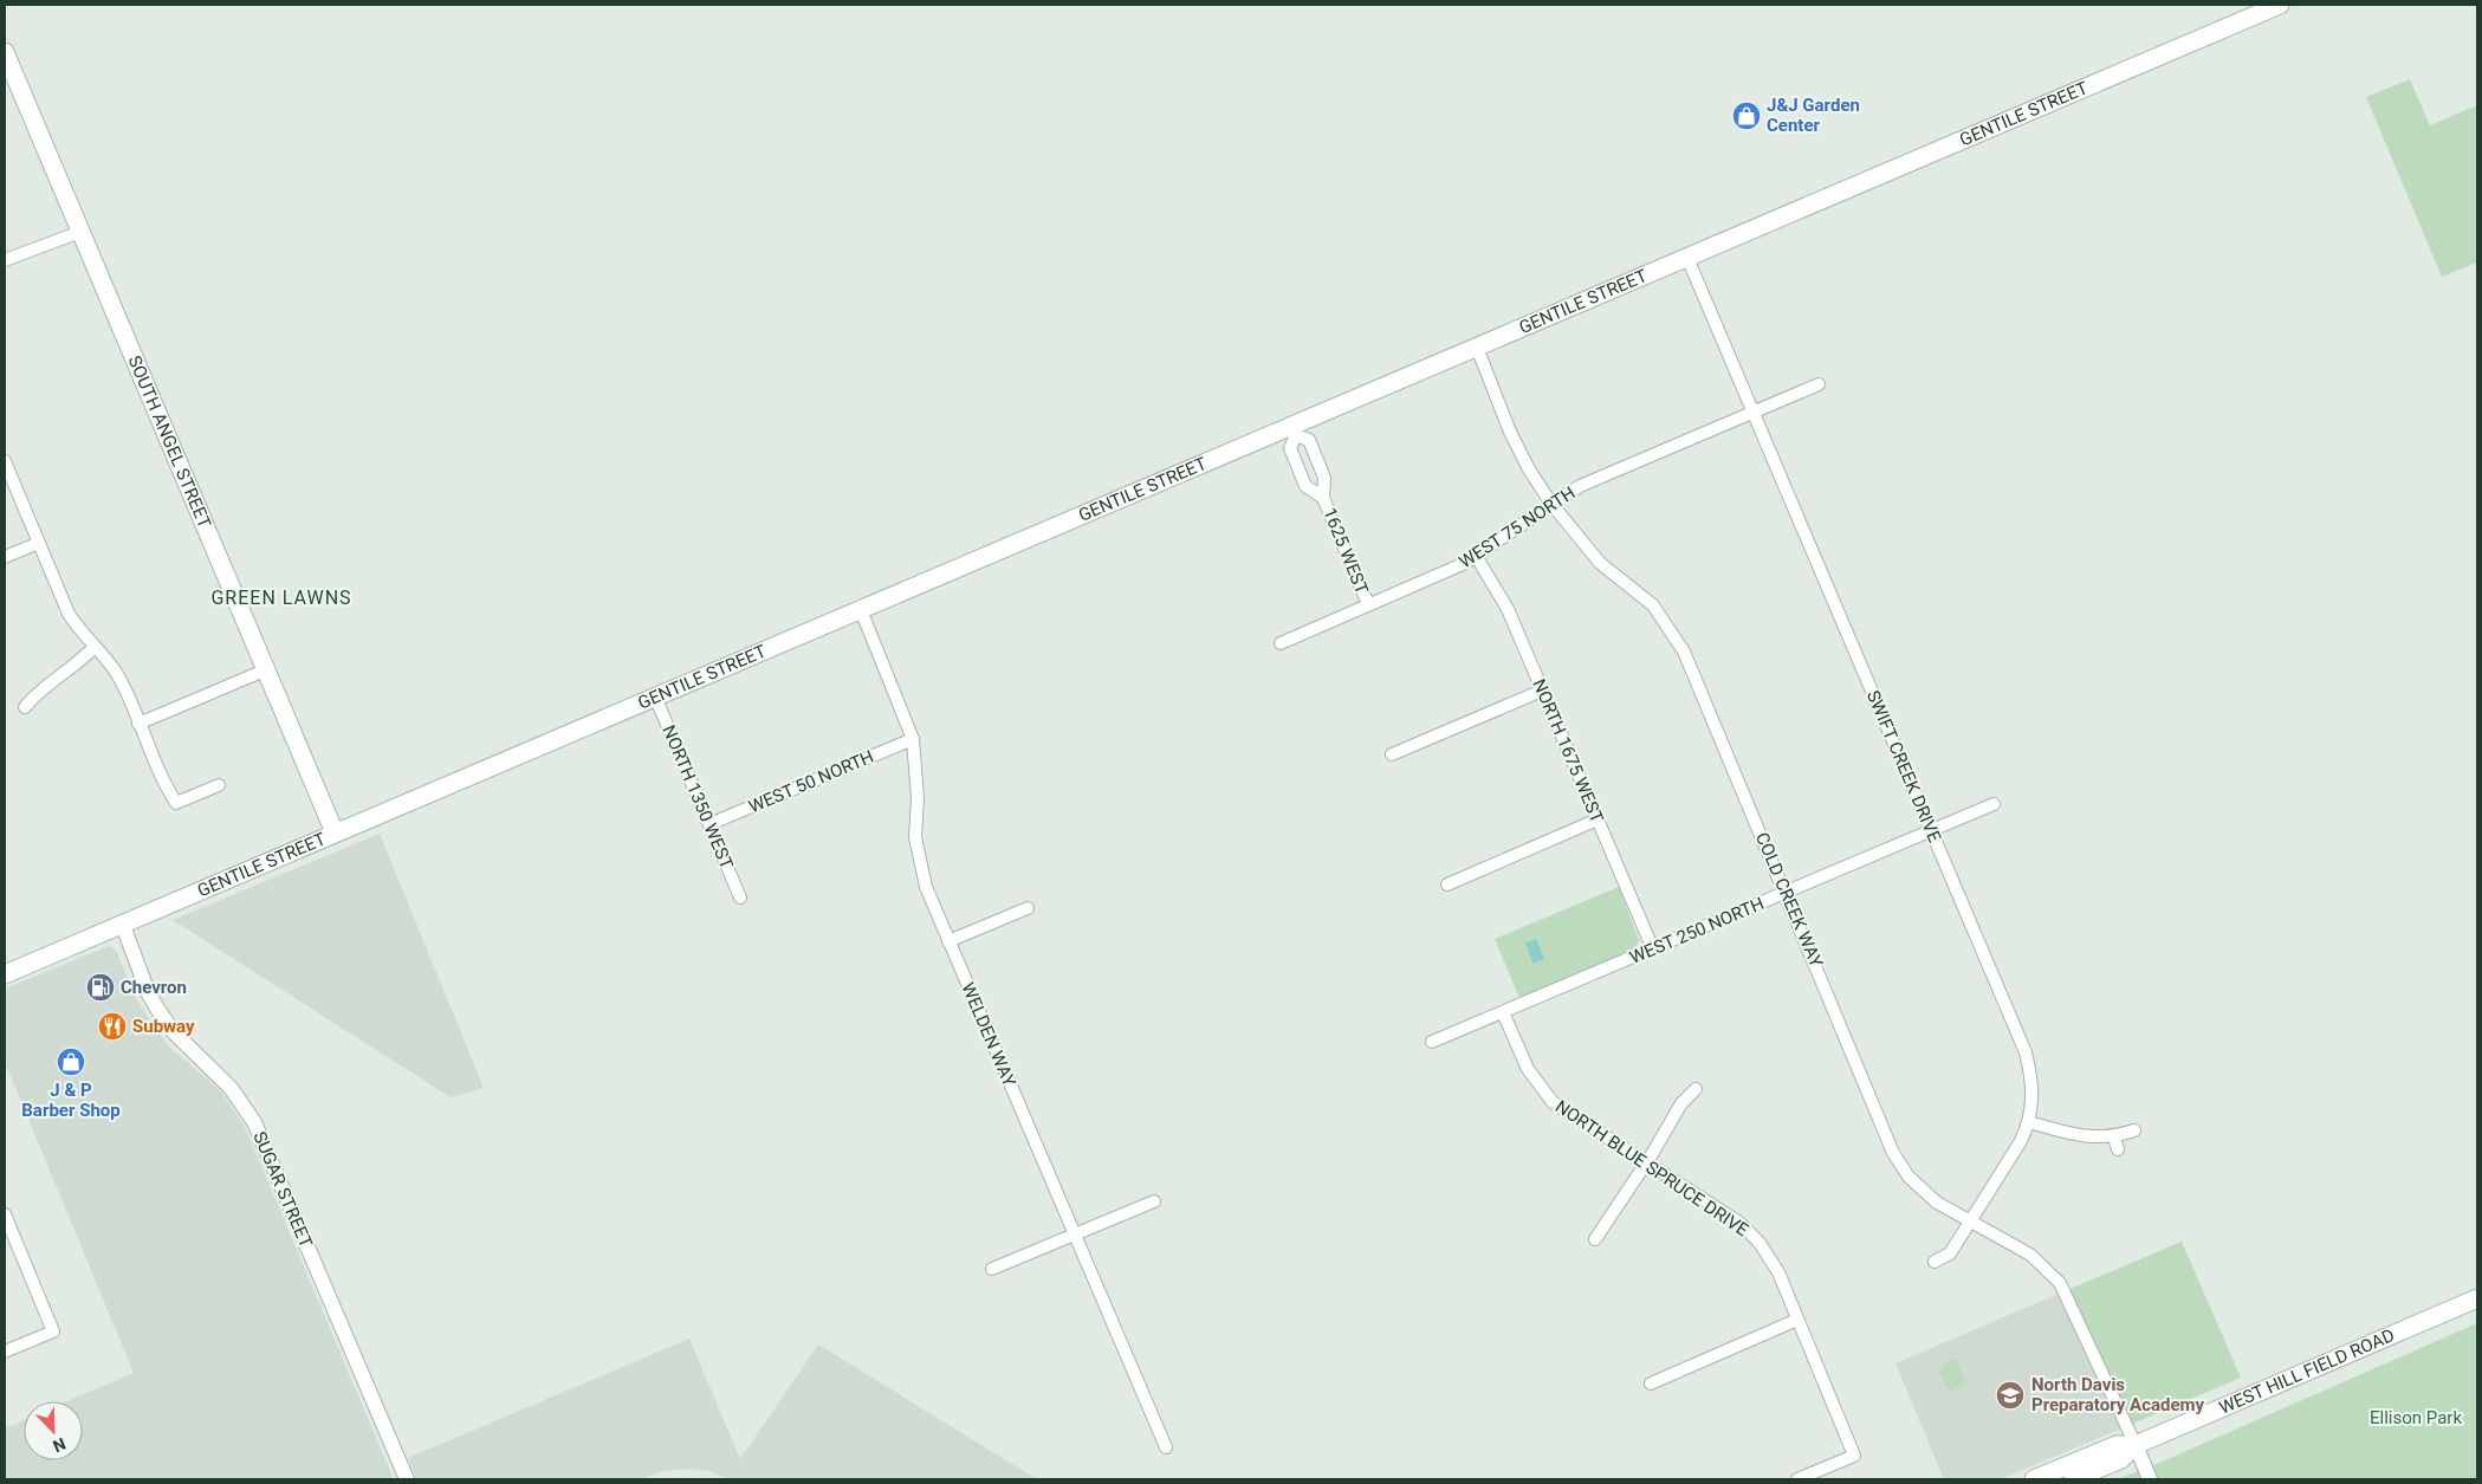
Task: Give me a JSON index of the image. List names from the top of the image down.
{
  "streets": {
    "main road": ["GENTILE STREET", "SOUTH ANGEL STREET", "WEST HILL FIELD ROAD"],
    "street": [
      "WEST 75 NORTH",
      "1625 WEST",
      "NORTH 1675 WEST",
      "SWIFT CREEK DRIVE",
      "WEST 50 NORTH",
      "NORTH 1350 WEST",
      "COLD CREEK WAY",
      "WEST 250 NORTH",
      "WELDEN WAY",
      "NORTH BLUE SPRUCE DRIVE",
      "SUGAR STREET"
    ]
  },
  "crossings": [
    ["GENTILE STREET", "SOUTH ANGEL STREET"],
    ["GENTILE STREET", "1625 WEST"],
    ["GENTILE STREET", "SWIFT CREEK DRIVE"],
    ["GENTILE STREET", "NORTH 1350 WEST"],
    ["GENTILE STREET", "COLD CREEK WAY"],
    ["GENTILE STREET", "WELDEN WAY"],
    ["GENTILE STREET", "SUGAR STREET"],
    ["WEST 75 NORTH", "1625 WEST"],
    ["WEST 75 NORTH", "NORTH 1675 WEST"],
    ["WEST 75 NORTH", "SWIFT CREEK DRIVE"],
    ["WEST 75 NORTH", "COLD CREEK WAY"],
    ["NORTH 1675 WEST", "WEST 250 NORTH"],
    ["SWIFT CREEK DRIVE", "COLD CREEK WAY"],
    ["SWIFT CREEK DRIVE", "WEST 250 NORTH"],
    ["WEST 50 NORTH", "NORTH 1350 WEST"],
    ["WEST 50 NORTH", "WELDEN WAY"],
    ["COLD CREEK WAY", "WEST 250 NORTH"],
    ["COLD CREEK WAY", "WEST HILL FIELD ROAD"],
    ["WEST 250 NORTH", "NORTH BLUE SPRUCE DRIVE"]
  ],
  "districts": ["GREEN LAWNS"],
  "parks": ["Ellison Park"],
  "places": {
    "shop": ["J&J Garden Center", "J & P Barber Shop"],
    "fuel station": ["Chevron"],
    "restaurant": ["Subway"],
    "school or university": ["North Davis Preparatory Academy"]
  },
  "north": "bottom right"
}
